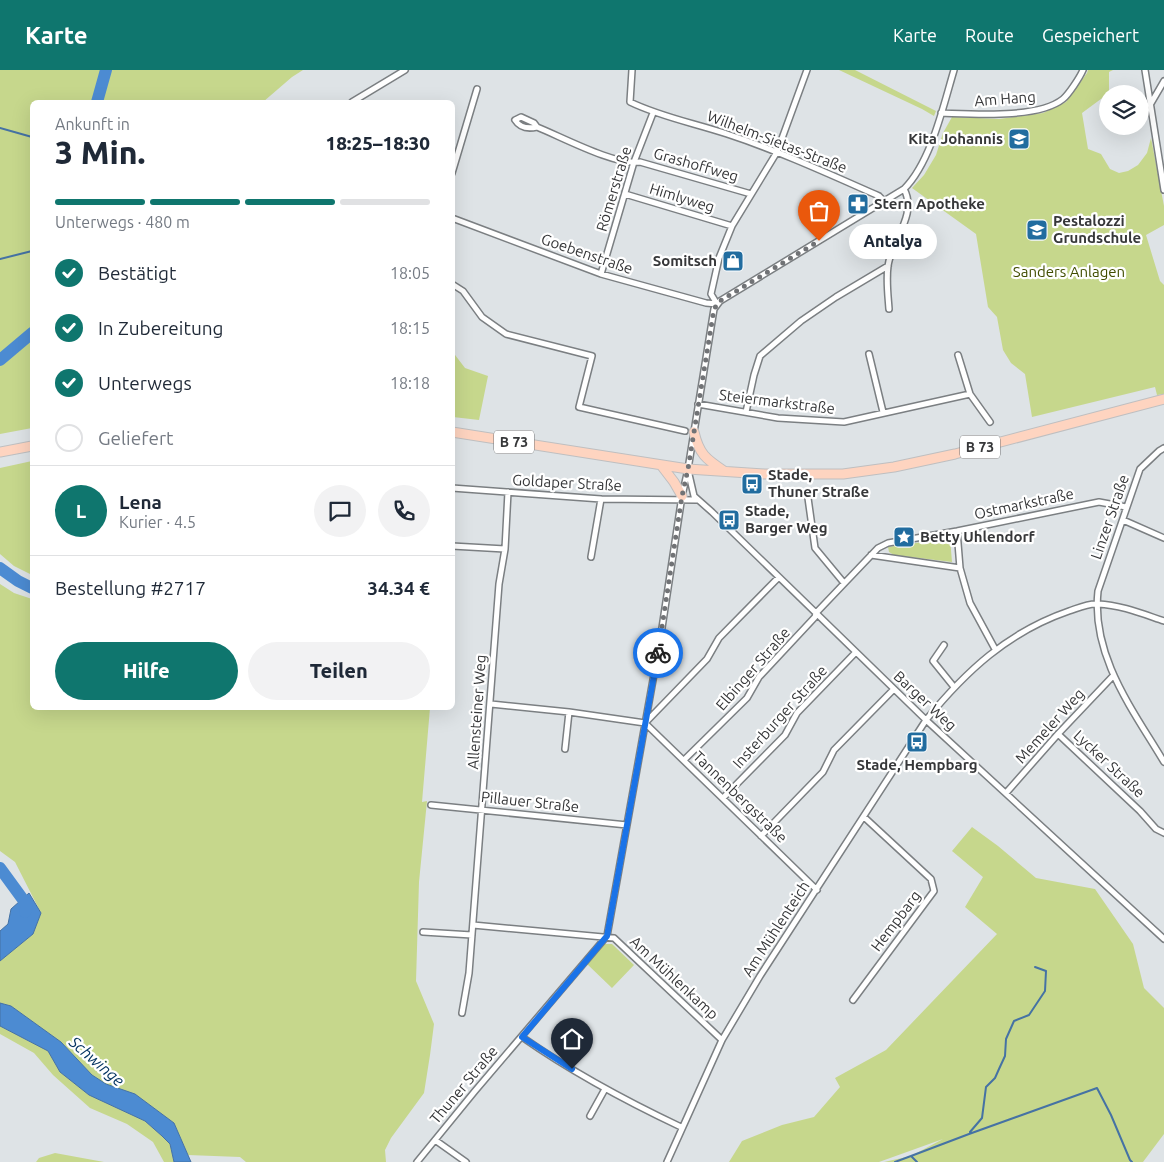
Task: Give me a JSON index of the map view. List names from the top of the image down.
{
  "streets": {
    "main road": ["B 73"],
    "street": [
      "Am Hang",
      "Wilhelm-Sietas-Straße",
      "Grashoffweg",
      "Römerstraße",
      "Himlyweg",
      "Goebenstraße",
      "Steiermarkstraße",
      "Goldaper Straße",
      "Ostmarkstraße",
      "Linzer Straße",
      "Elbinger Straße",
      "Barger Weg",
      "Allensteiner Weg",
      "Insterburger Straße",
      "Memeler Weg",
      "Lycker Straße",
      "Tannenbergstraße",
      "Pillauer Straße",
      "Hempbarg",
      "Am Mühlenteich",
      "Am Mühlenkamp",
      "Thuner Straße"
    ]
  },
  "crossings": [
    ["Wilhelm-Sietas-Straße", "Römerstraße"],
    ["Grashoffweg", "Römerstraße"],
    ["Römerstraße", "Himlyweg"],
    ["Römerstraße", "Goebenstraße"],
    ["Goebenstraße", "Thuner Straße"],
    ["Steiermarkstraße", "Thuner Straße"],
    ["B 73", "Thuner Straße"],
    ["Goldaper Straße", "Barger Weg"],
    ["Goldaper Straße", "Allensteiner Weg"],
    ["Goldaper Straße", "Thuner Straße"],
    ["Ostmarkstraße", "Linzer Straße"],
    ["Ostmarkstraße", "Elbinger Straße"],
    ["Ostmarkstraße", "Barger Weg"],
    ["Linzer Straße", "Am Mühlenteich"],
    ["Elbinger Straße", "Barger Weg"],
    ["Elbinger Straße", "Tannenbergstraße"],
    ["Barger Weg", "Insterburger Straße"],
    ["Barger Weg", "Memeler Weg"],
    ["Barger Weg", "Am Mühlenteich"],
    ["Allensteiner Weg", "Pillauer Straße"],
    ["Insterburger Straße", "Tannenbergstraße"],
    ["Memeler Weg", "Lycker Straße"],
    ["Tannenbergstraße", "Am Mühlenteich"],
    ["Tannenbergstraße", "Thuner Straße"],
    ["Pillauer Straße", "Thuner Straße"],
    ["Hempbarg", "Am Mühlenteich"],
    ["Am Mühlenteich", "Am Mühlenkamp"],
    ["Am Mühlenkamp", "Thuner Straße"]
  ],
  "water": ["Schwinge"],
  "parks": ["Sanders Anlagen"],
  "places": {
    "school or university": ["Kita Johannis", "Pestalozzi Grundschule"],
    "pharmacy": ["Stern Apotheke"],
    "other": ["Antalya"],
    "shop": ["Somitsch"],
    "bus stop": ["Stade, Thuner Straße", "Stade, Barger Weg", "Stade, Hempbarg"],
    "place": ["Betty Uhlendorf"]
  },
  "page": {
    "header": "Karte",
    "nav": ["Karte", "Route", "Gespeichert"],
    "heading": ["3 Min.", "Ankunft in", "18:25–18:30"],
    "panel": [
      "Lena",
      "Kurier · 4.5",
      "Bestellung #2717",
      "34.34 €"
    ],
    "bar": "Unterwegs · 480 m",
    "bubble": "Antalya",
    "list": [
      ["Bestätigt", "18:05"],
      ["In Zubereitung", "18:15"],
      ["Unterwegs", "18:18"],
      "Geliefert"
    ],
    "round": "L",
    "buttons": ["Hilfe", "Teilen"]
  }
}
